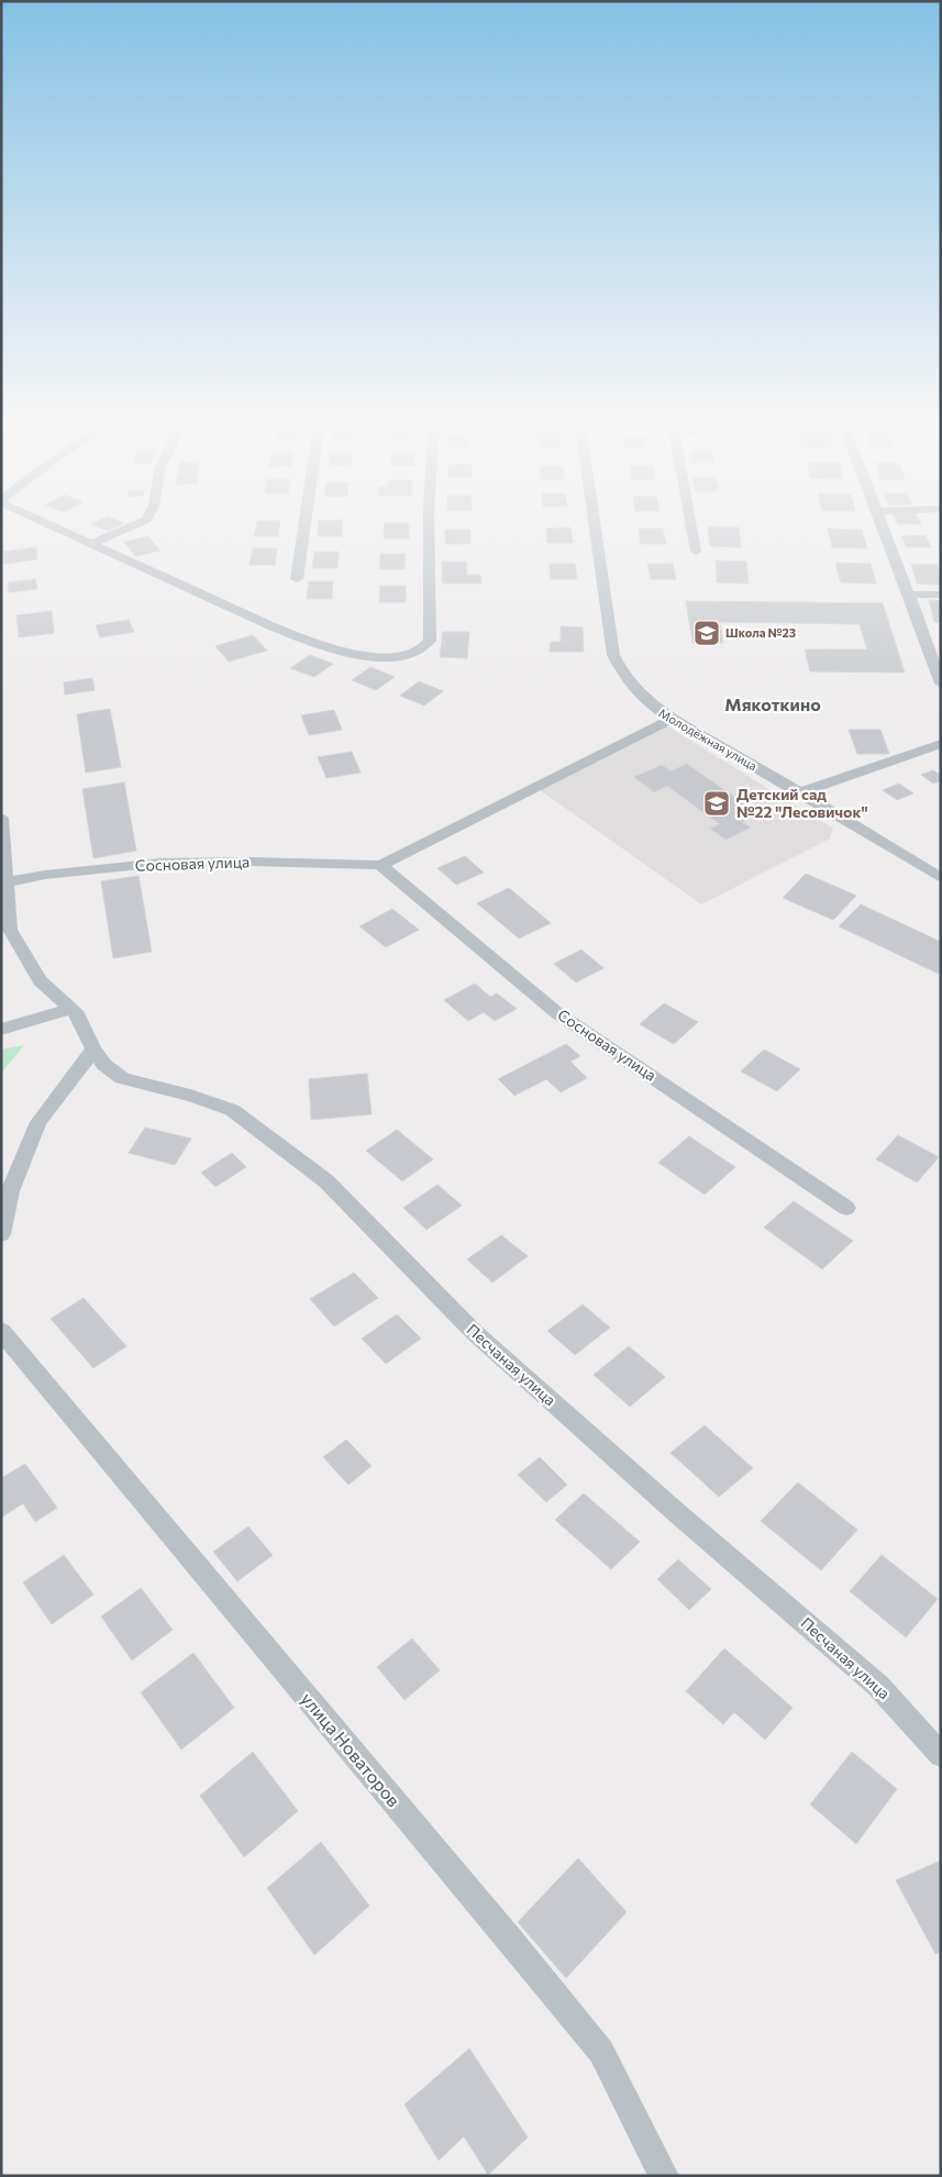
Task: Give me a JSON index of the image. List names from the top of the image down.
{
  "streets": {
    "street": [
      "Молодёжная улица",
      "Сосновая улица",
      "Песчаная улица",
      "улица Новаторов"
    ]
  },
  "crossings": [
    ["Молодёжная улица", "Сосновая улица"],
    ["Сосновая улица", "Песчаная улица"]
  ],
  "districts": ["Мякоткино"],
  "places": {
    "school or university": ["Школа №23", "Детский сад №22 \"Лесовичок\""]
  }
}
